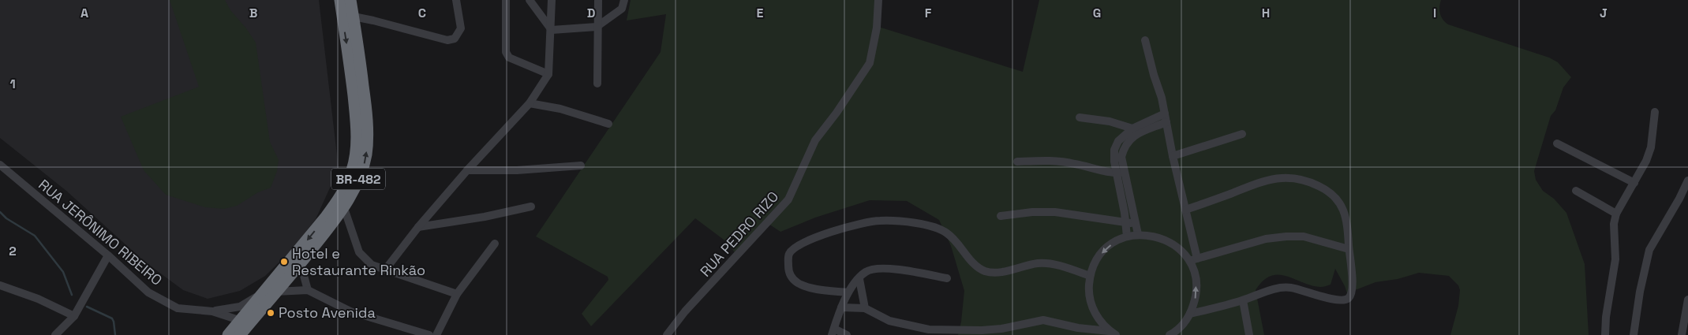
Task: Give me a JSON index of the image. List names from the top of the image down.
{
  "streets": {
    "highway": ["BR-482"],
    "street": ["RUA JERÔNIMO RIBEIRO", "RUA PEDRO RIZO"]
  },
  "places": ["Hotel e Restaurante Rinkão", "Posto Avenida"],
  "grid": {
    "columns": [
      "A",
      "B",
      "C",
      "D",
      "E",
      "F",
      "G",
      "H",
      "I",
      "J"
    ],
    "rows": ["1", "2"]
  }
}
